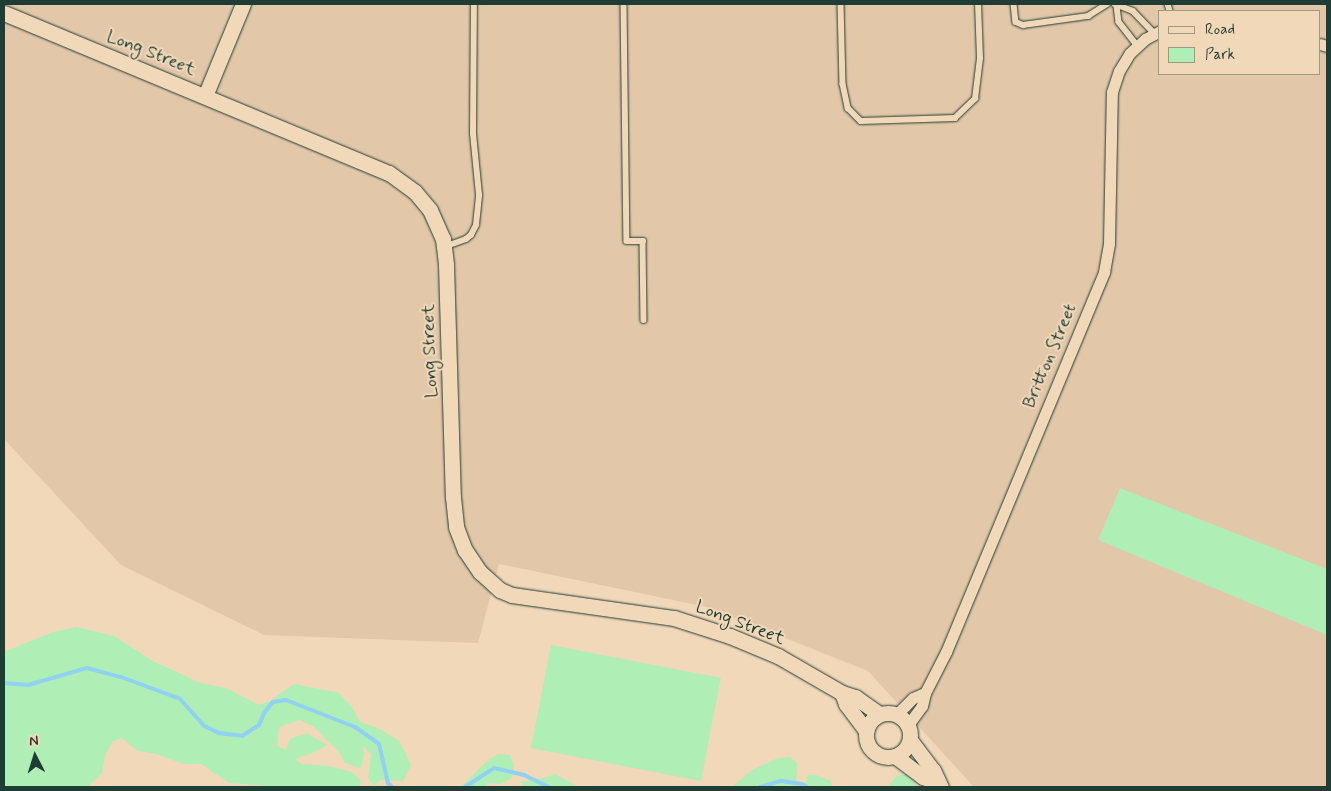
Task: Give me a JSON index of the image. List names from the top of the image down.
{
  "streets": {
    "street": ["Long Street", "Britton Street"]
  },
  "crossings": [
    ["Long Street", "Britton Street"]
  ],
  "legend": ["Road", "Park"],
  "north": "top"
}
